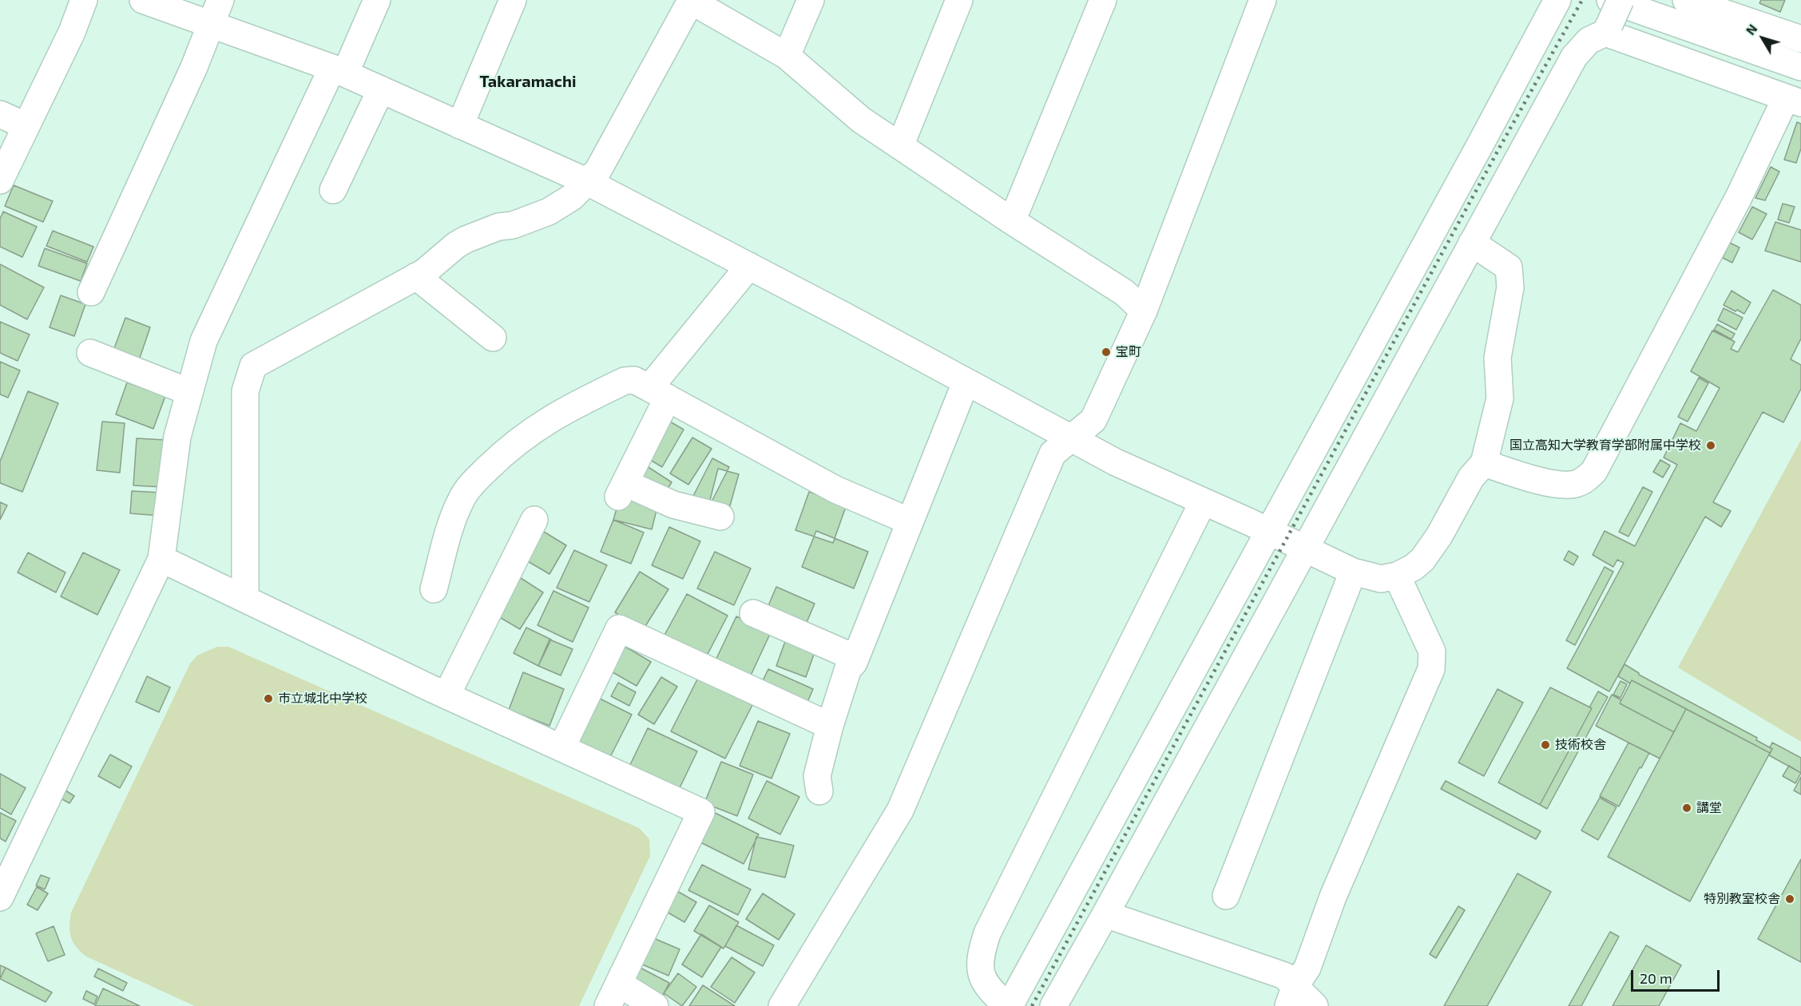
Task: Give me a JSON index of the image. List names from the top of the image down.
{
  "districts": ["Takaramachi"],
  "places": [
    "宝町",
    "国立高知大学教育学部附属中学校",
    "市立城北中学校",
    "技術校舎",
    "講堂",
    "特別教室校舎"
  ],
  "scale_bar": "20 m",
  "north": "top left"
}
